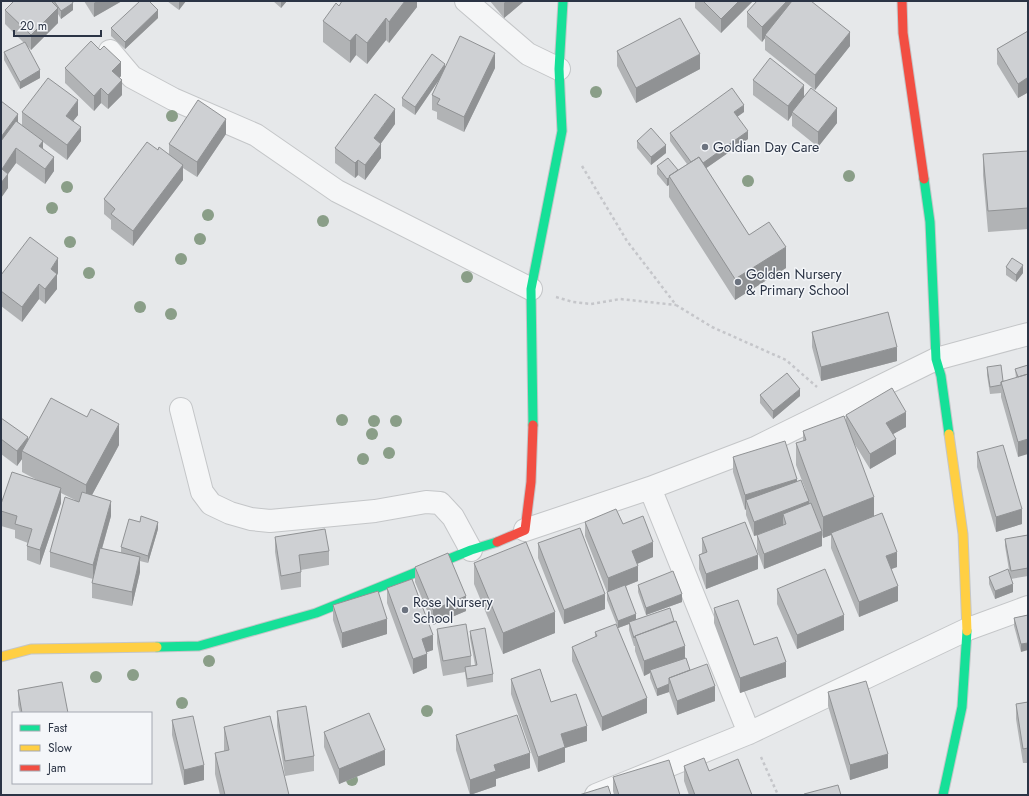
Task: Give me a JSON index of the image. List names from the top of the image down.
{
  "places": ["Goldian Day Care", "Golden Nursery & Primary School", "Rose Nursery School"],
  "legend": ["Fast", "Slow", "Jam"],
  "scale_bar": "20 m"
}
